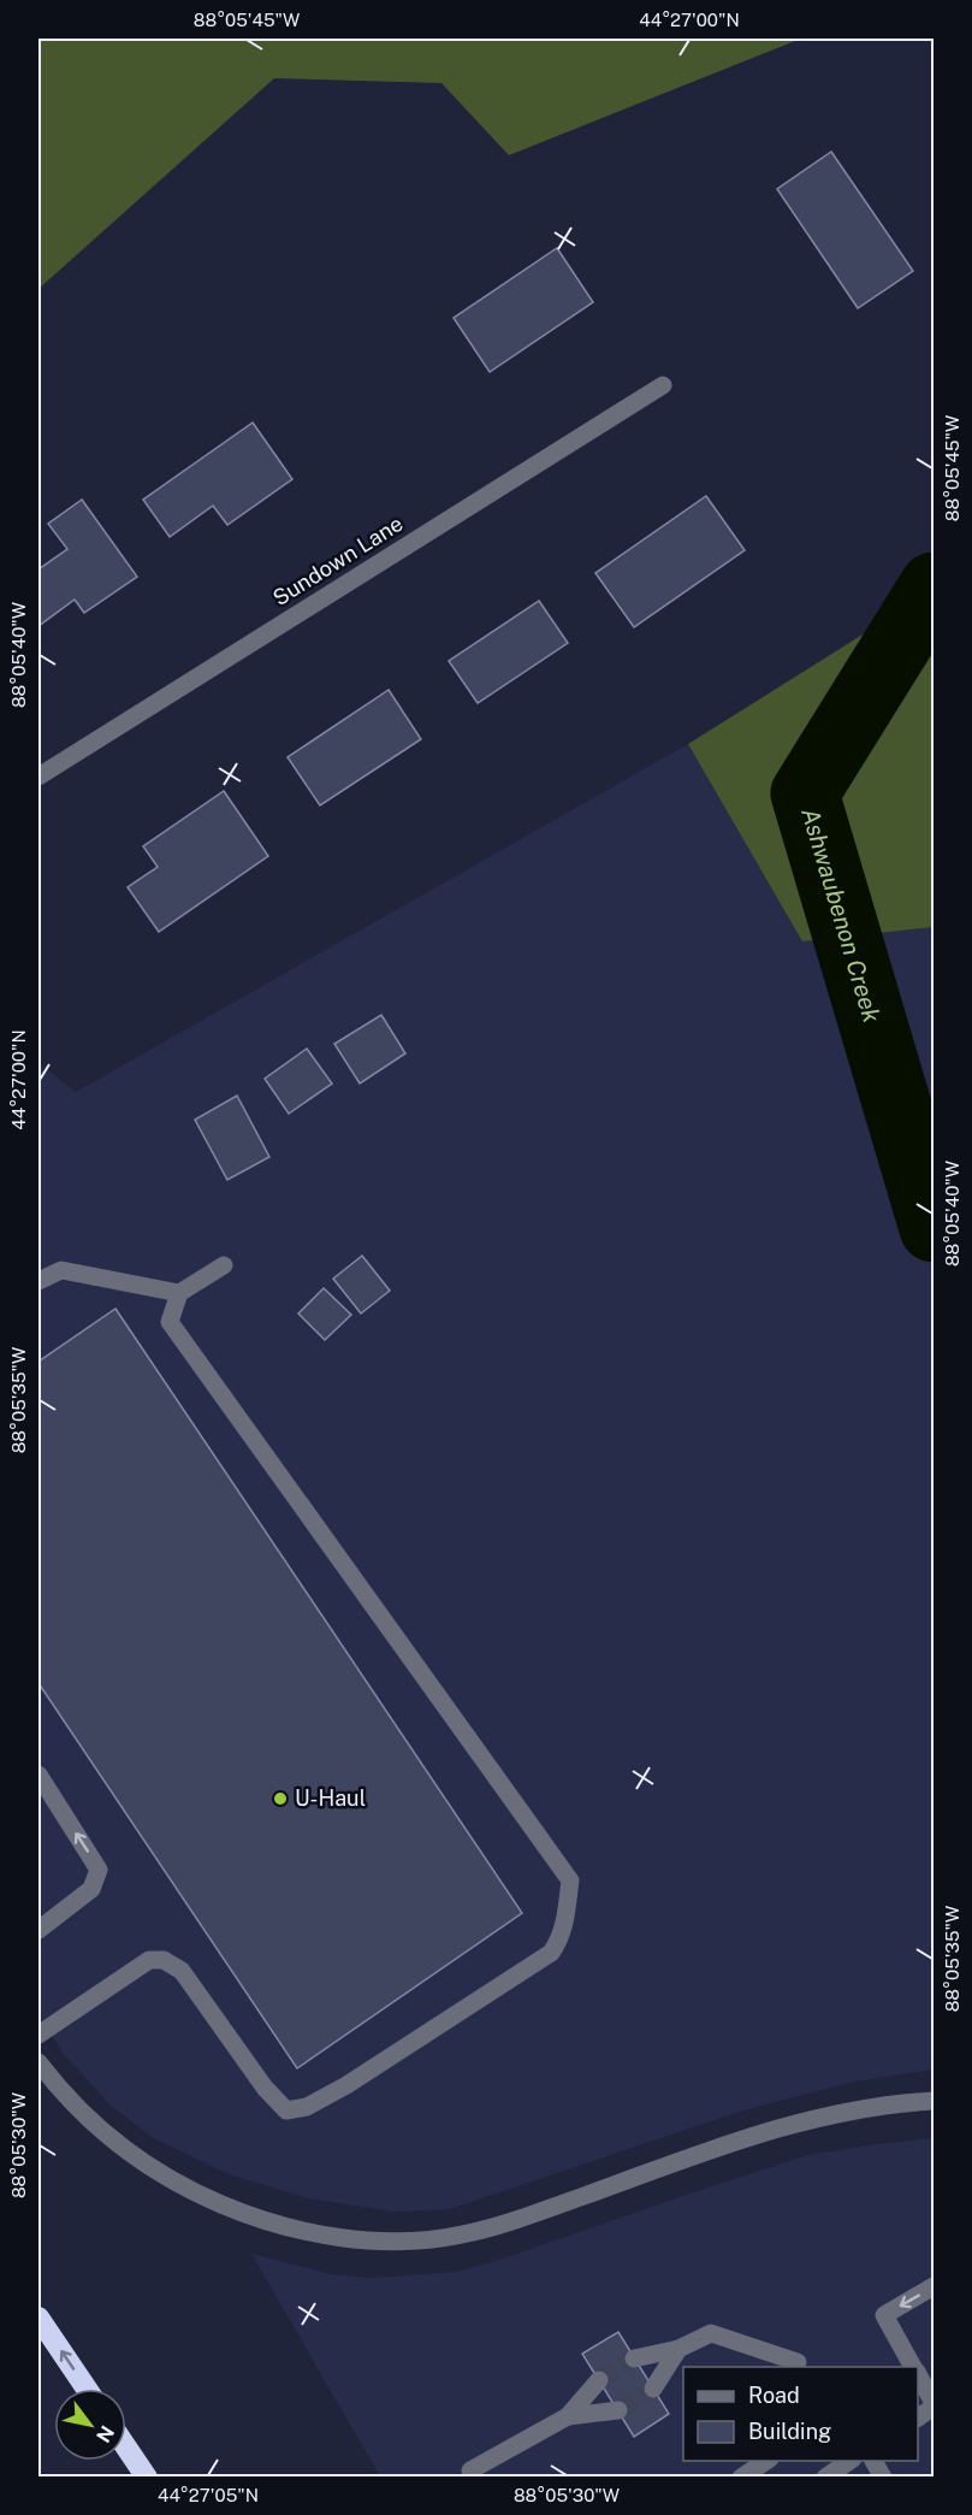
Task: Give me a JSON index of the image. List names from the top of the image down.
{
  "streets": {
    "street": ["Sundown Lane"]
  },
  "water": ["Ashwaubenon Creek"],
  "places": ["U-Haul"],
  "legend": ["Road", "Building"],
  "north": "bottom right",
  "coordinates": [
    "88°05'45\"W",
    "44°27'00\"N",
    "88°05'40\"W",
    "88°05'35\"W",
    "88°05'30\"W",
    "44°27'05\"N"
  ]
}
